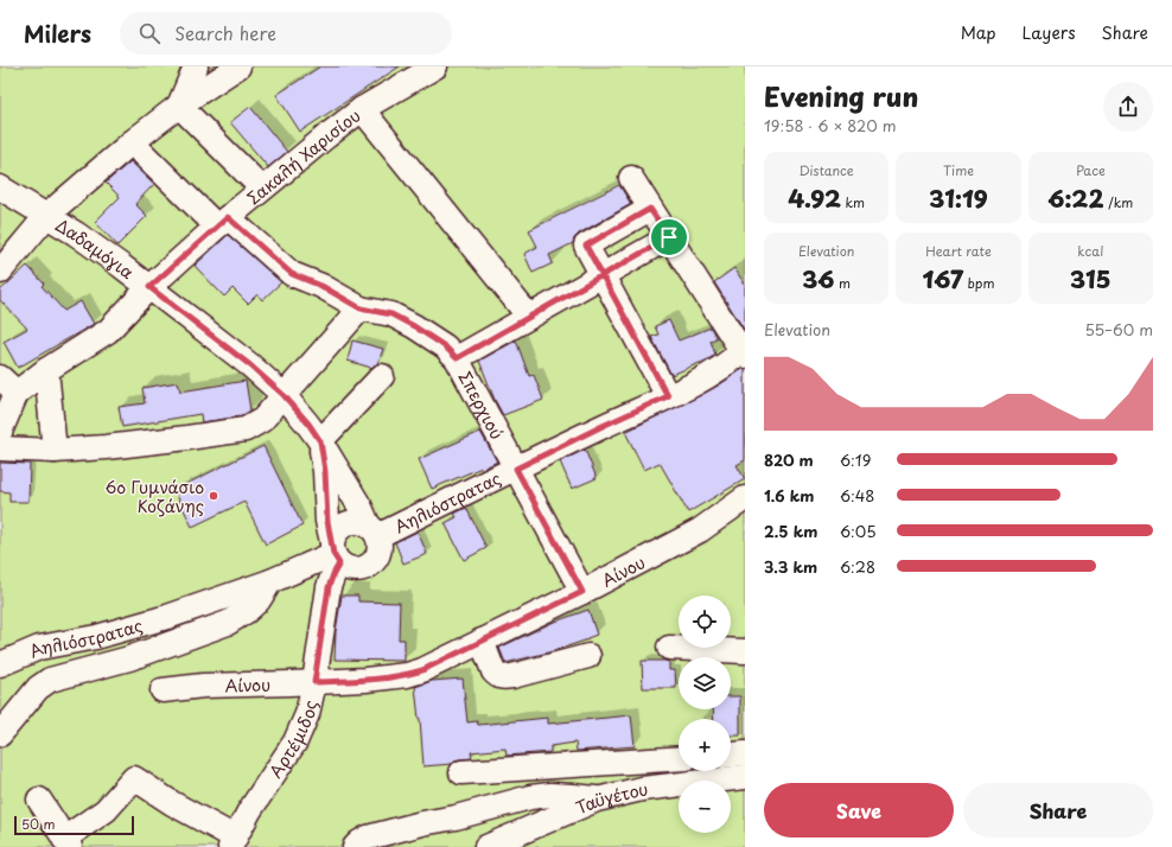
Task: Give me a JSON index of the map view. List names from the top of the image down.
{
  "streets": {
    "street": [
      "Σακαλή Χαρισίου",
      "Δαδαμόγια",
      "Σπερχιού",
      "Αηλιόστρατας",
      "Αίνου",
      "Αρτέμιδος",
      "Ταϋγέτου"
    ]
  },
  "crossings": [
    ["Σακαλή Χαρισίου", "Δαδαμόγια"],
    ["Σακαλή Χαρισίου", "Σπερχιού"],
    ["Δαδαμόγια", "Αηλιόστρατας"],
    ["Δαδαμόγια", "Αρτέμιδος"],
    ["Σπερχιού", "Αηλιόστρατας"],
    ["Σπερχιού", "Αίνου"],
    ["Αηλιόστρατας", "Αρτέμιδος"],
    ["Αίνου", "Αρτέμιδος"]
  ],
  "places": ["6ο Γυμνάσιο Κοζάνης"],
  "scale_bar": "50 m",
  "page": {
    "header": "Milers",
    "search": "Search here",
    "nav": ["Map", "Layers", "Share"],
    "heading": ["Evening run", "19:58 · 6 × 820 m"],
    "stats": [
      ["Distance", "4.92 km"],
      ["Time", "31:19"],
      ["Pace", "6:22 /km"],
      ["Elevation", "36 m"],
      ["Heart rate", "167 bpm"],
      ["kcal", "315"]
    ],
    "chart": ["Elevation", "55–60 m"],
    "list": [
      {
        "name": "820 m",
        "note": "6:19"
      },
      {
        "name": "1.6 km",
        "note": "6:48"
      },
      {
        "name": "2.5 km",
        "note": "6:05"
      },
      {
        "name": "3.3 km",
        "note": "6:28"
      }
    ],
    "map_buttons": ["+", "−"],
    "buttons": ["Save", "Share"],
    "scale": "50 m"
  }
}
